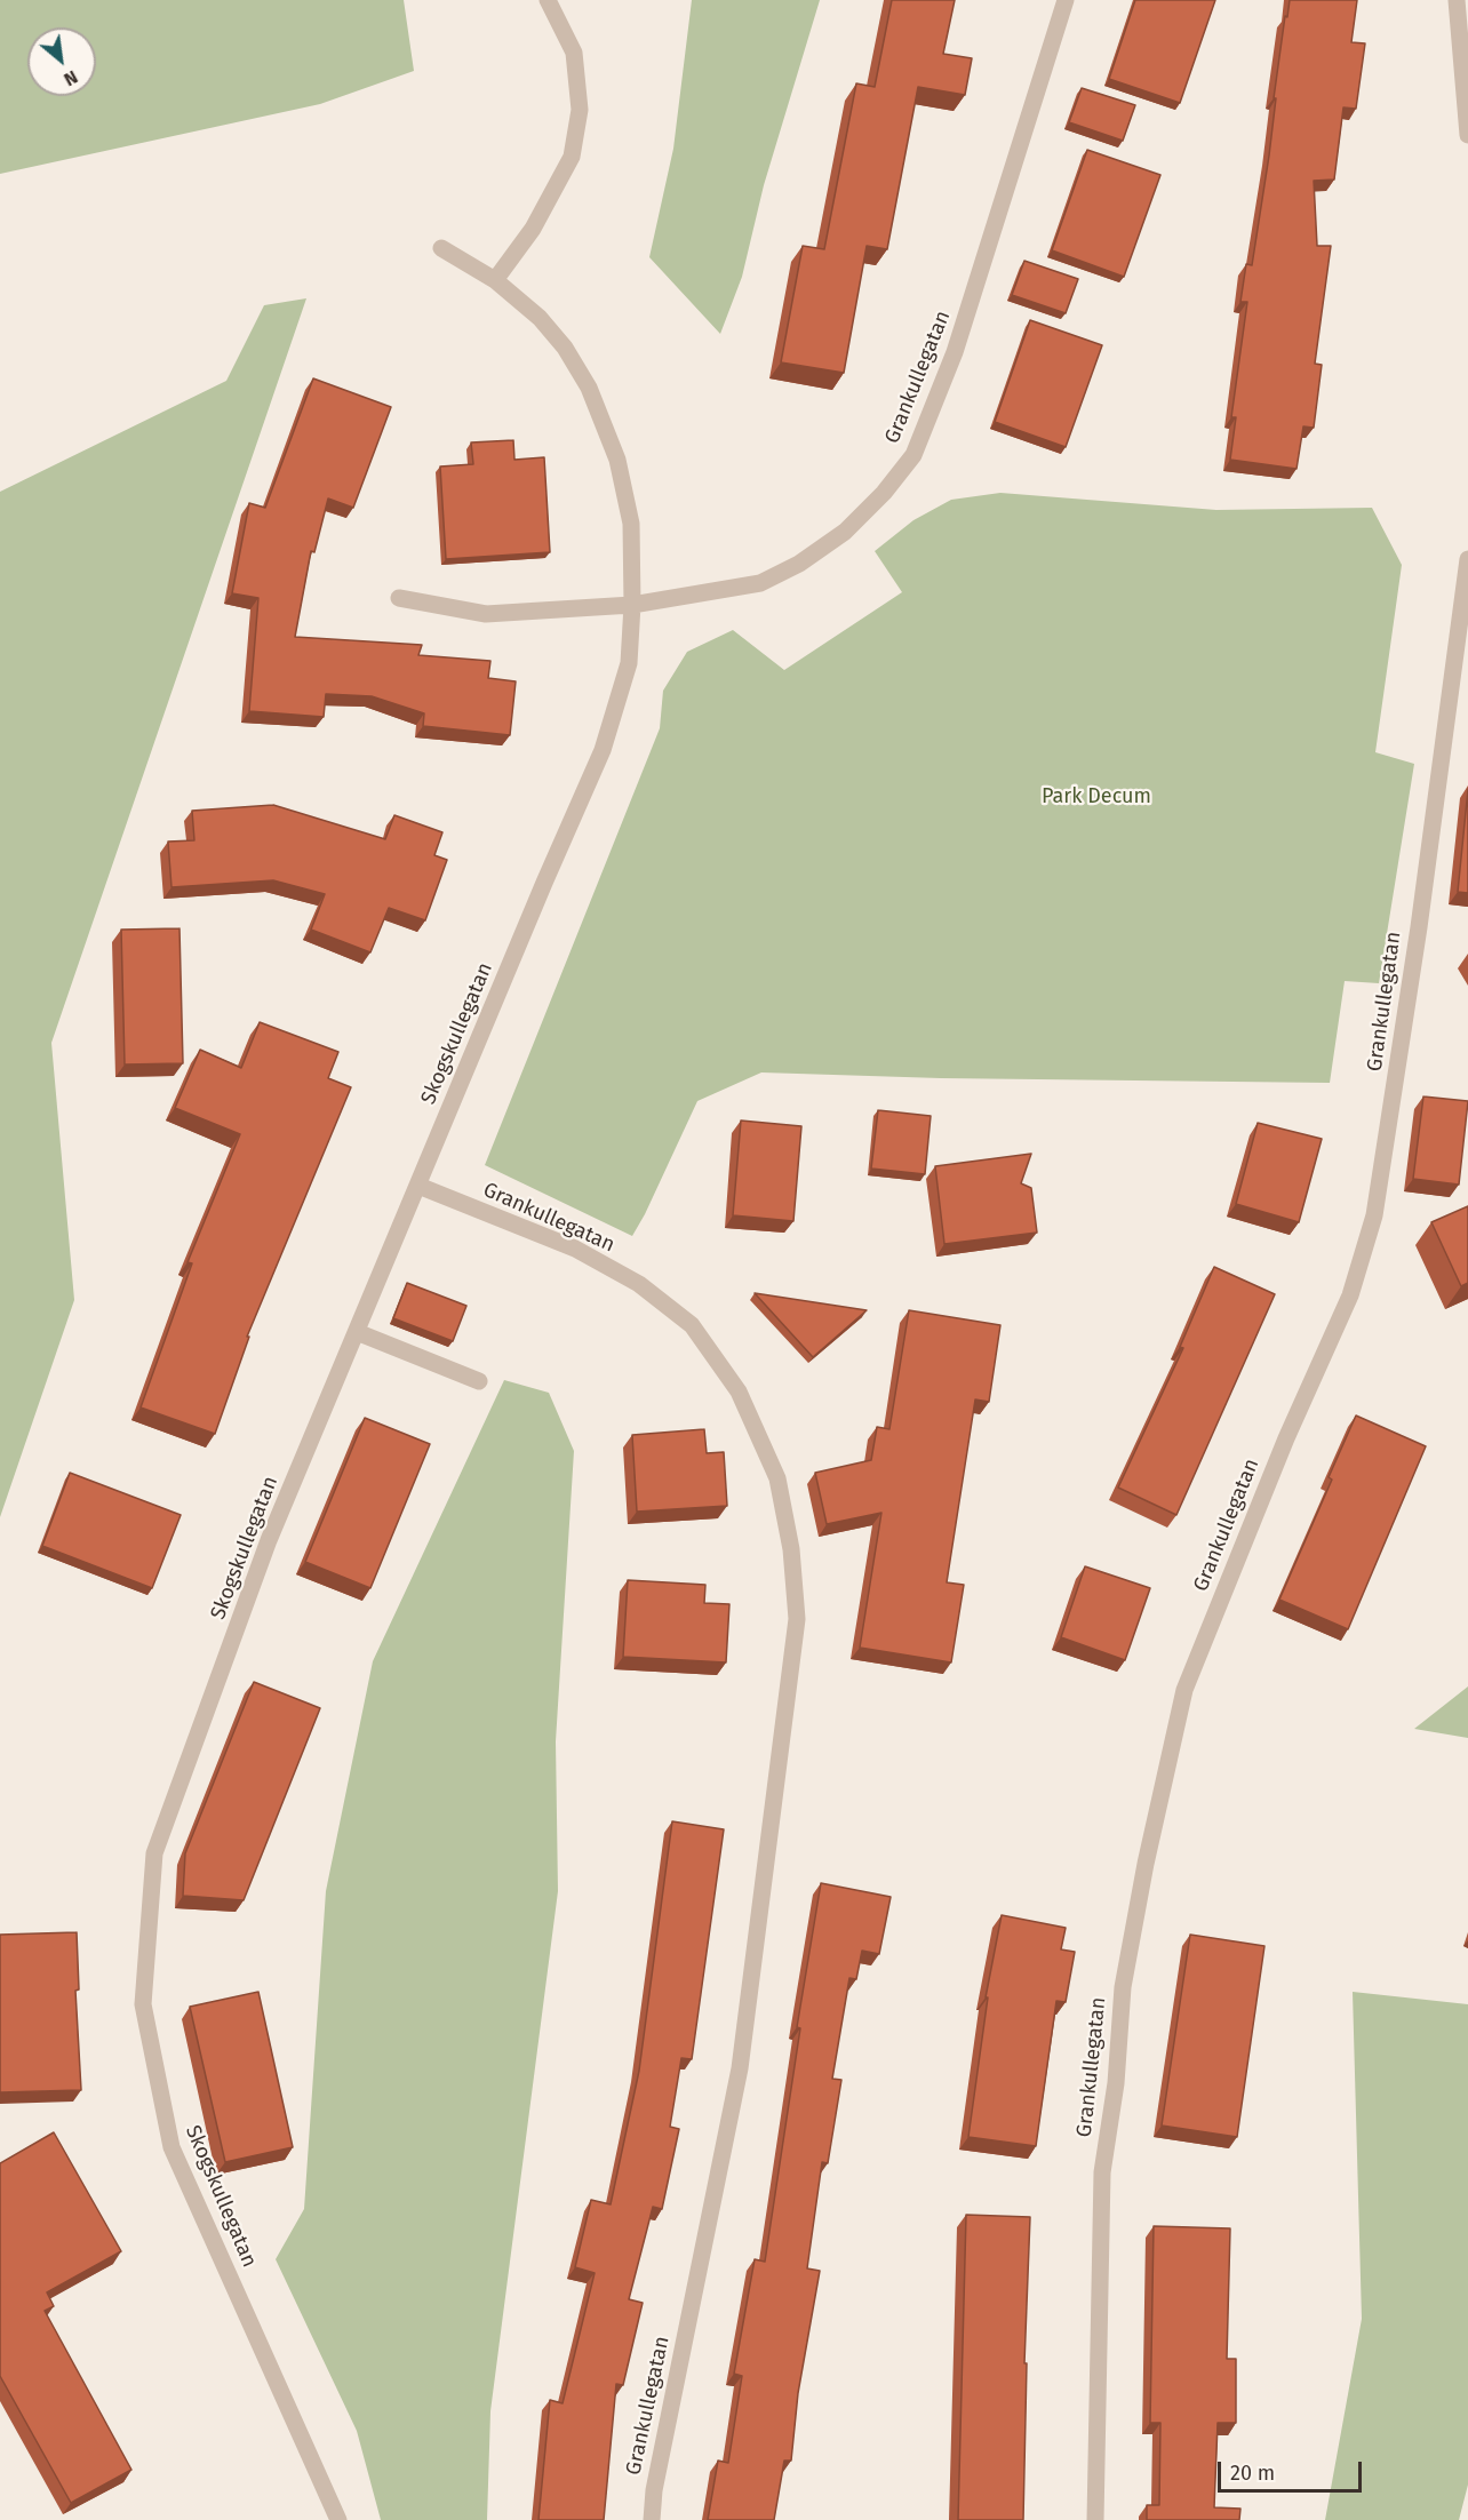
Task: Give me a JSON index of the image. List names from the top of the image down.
{
  "streets": {
    "street": ["Grankullegatan", "Skogskullegatan"]
  },
  "crossings": [
    ["Grankullegatan", "Skogskullegatan"]
  ],
  "parks": ["Park Decum"],
  "scale_bar": "20 m",
  "north": "bottom right"
}
